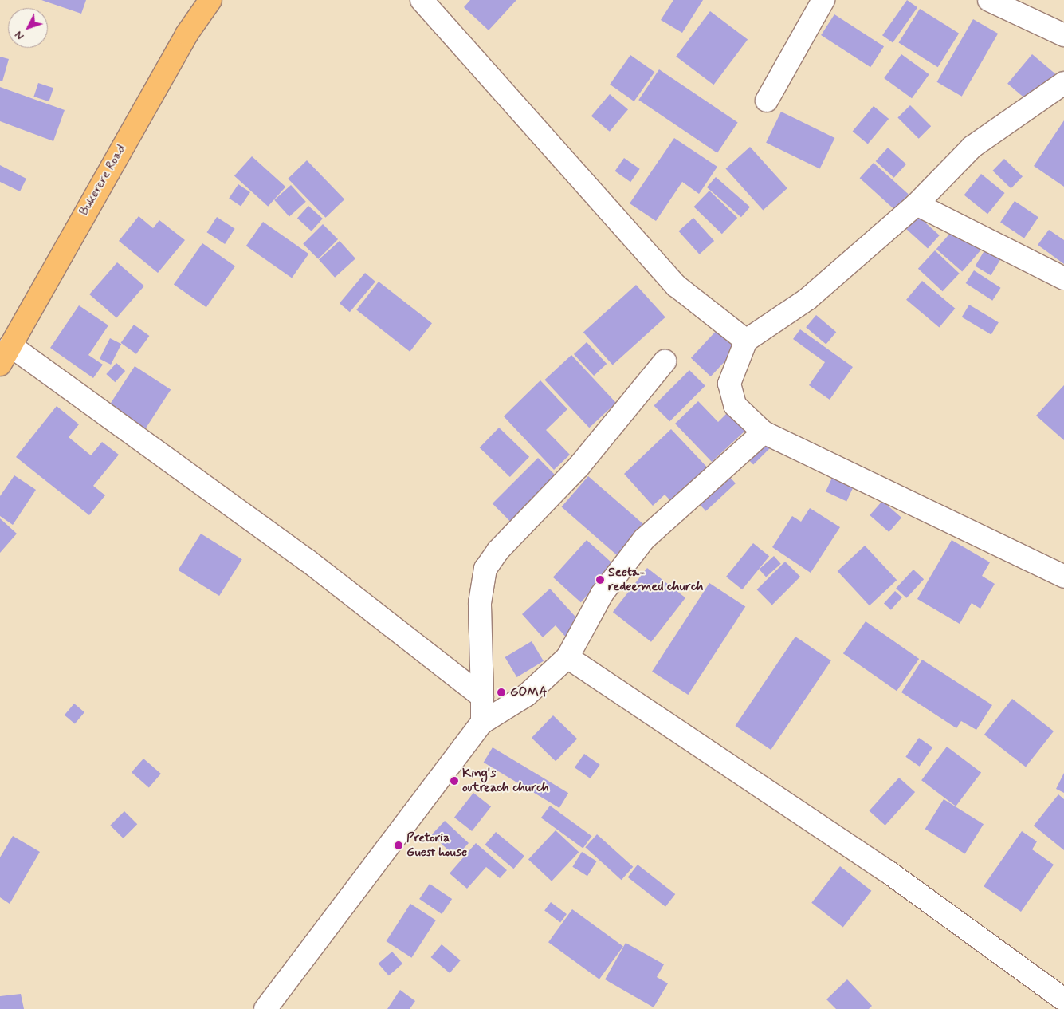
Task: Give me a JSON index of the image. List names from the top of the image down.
{
  "streets": {
    "main road": ["Bukerere Road"]
  },
  "places": [
    "Seeta- redeemed church",
    "GOMA",
    "King's outreach church",
    "Pretoria Guest house"
  ],
  "north": "bottom left"
}
